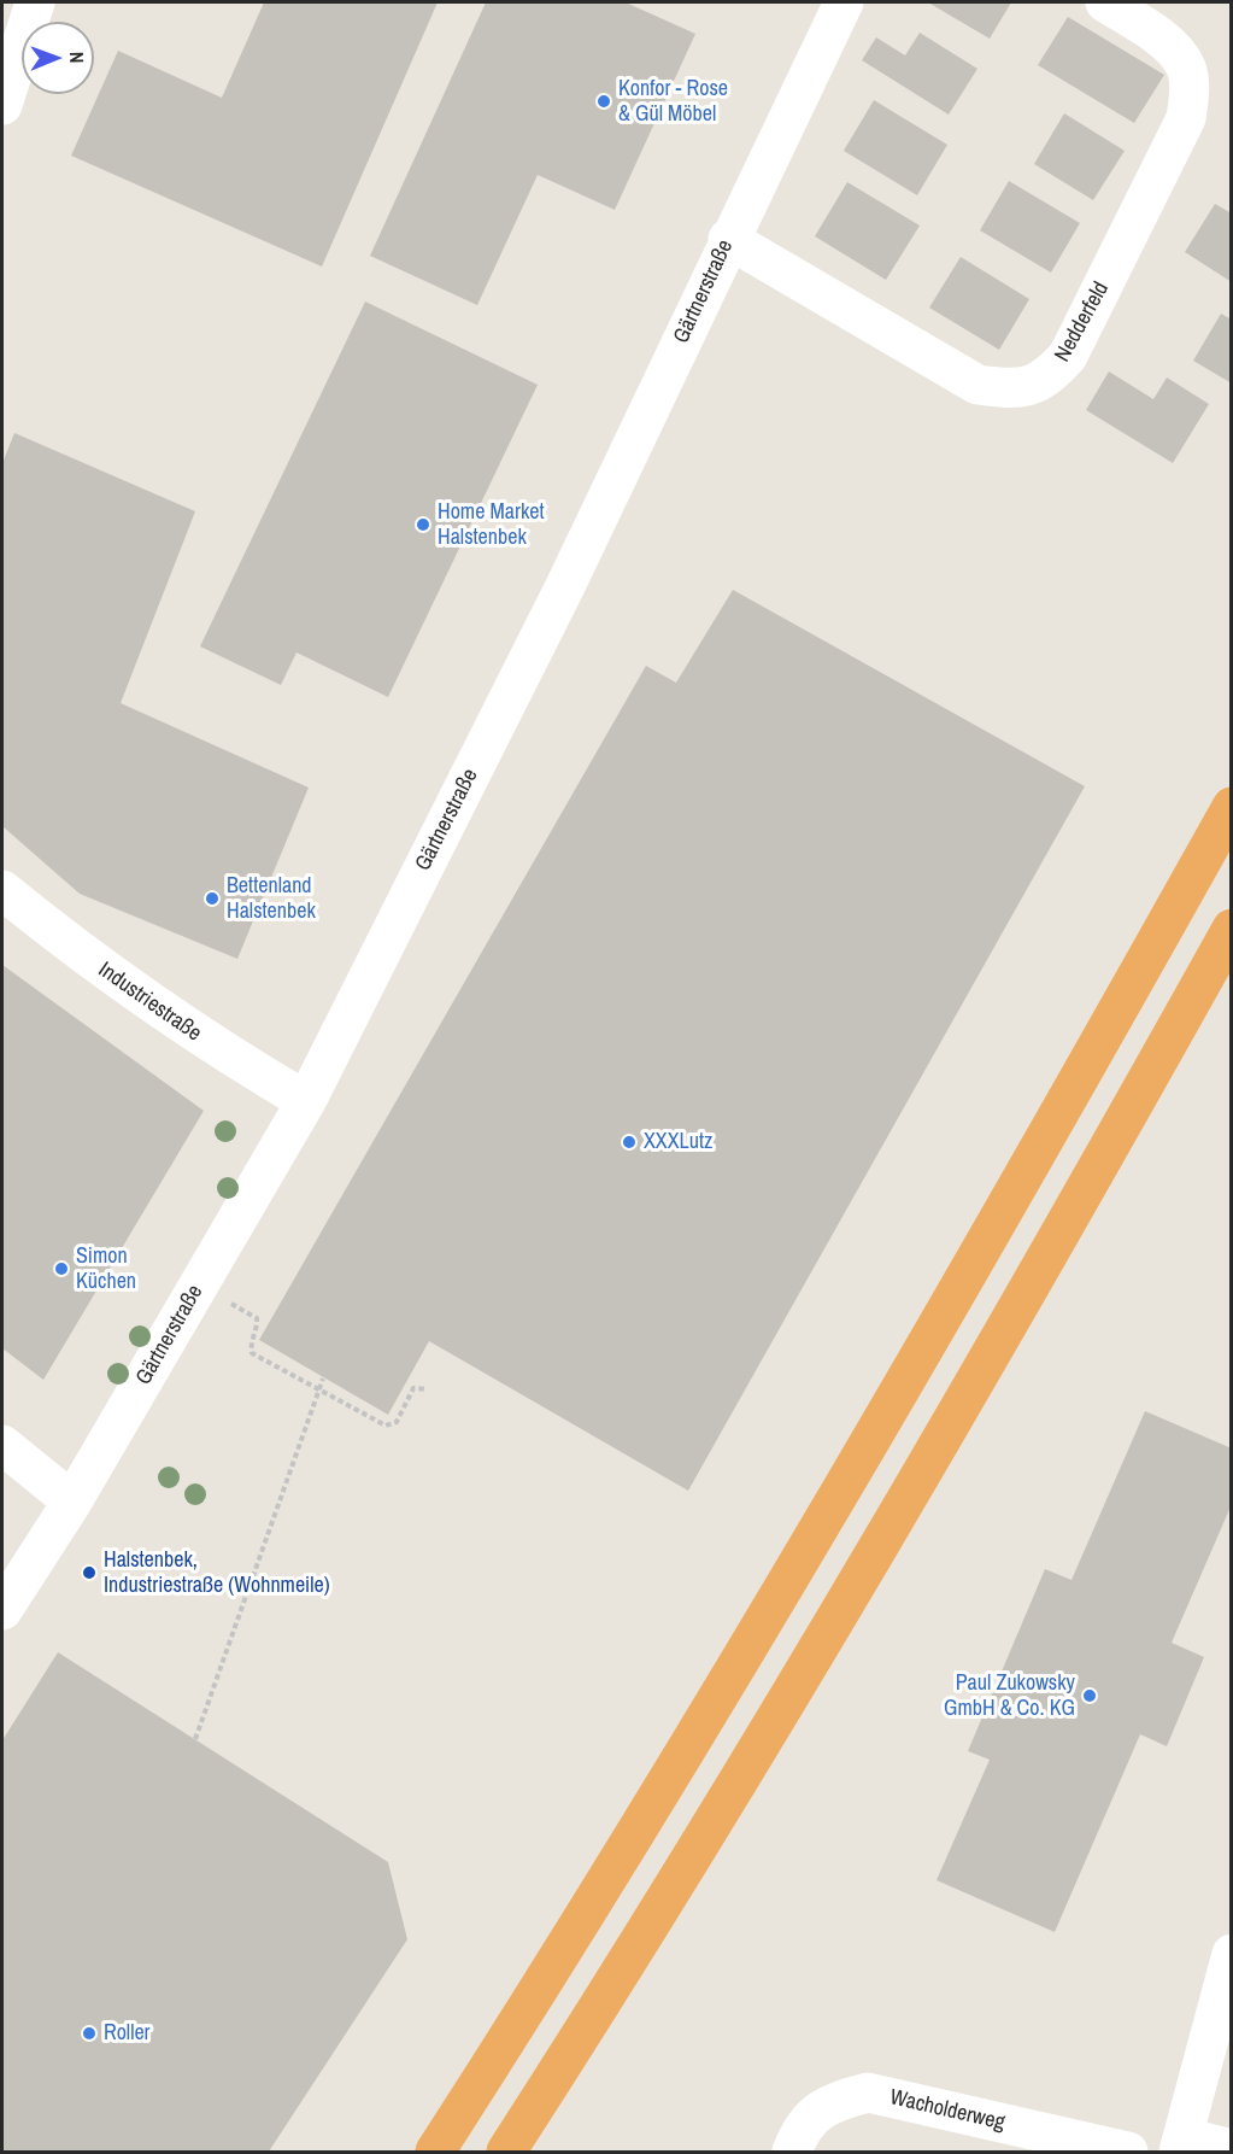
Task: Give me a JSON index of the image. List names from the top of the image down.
{
  "streets": {
    "street": [
      "Gärtnerstraße",
      "Nedderfeld",
      "Industriestraße",
      "Wacholderweg"
    ]
  },
  "crossings": [
    ["Gärtnerstraße", "Nedderfeld"],
    ["Gärtnerstraße", "Industriestraße"]
  ],
  "places": [
    "Konfor - Rose & Gül Möbel",
    "Home Market Halstenbek",
    "Bettenland Halstenbek",
    "XXXLutz",
    "Simon Küchen",
    "Halstenbek, Industriestraße (Wohnmeile)",
    "Paul Zukowsky GmbH & Co. KG",
    "Roller"
  ],
  "north": "right"
}
